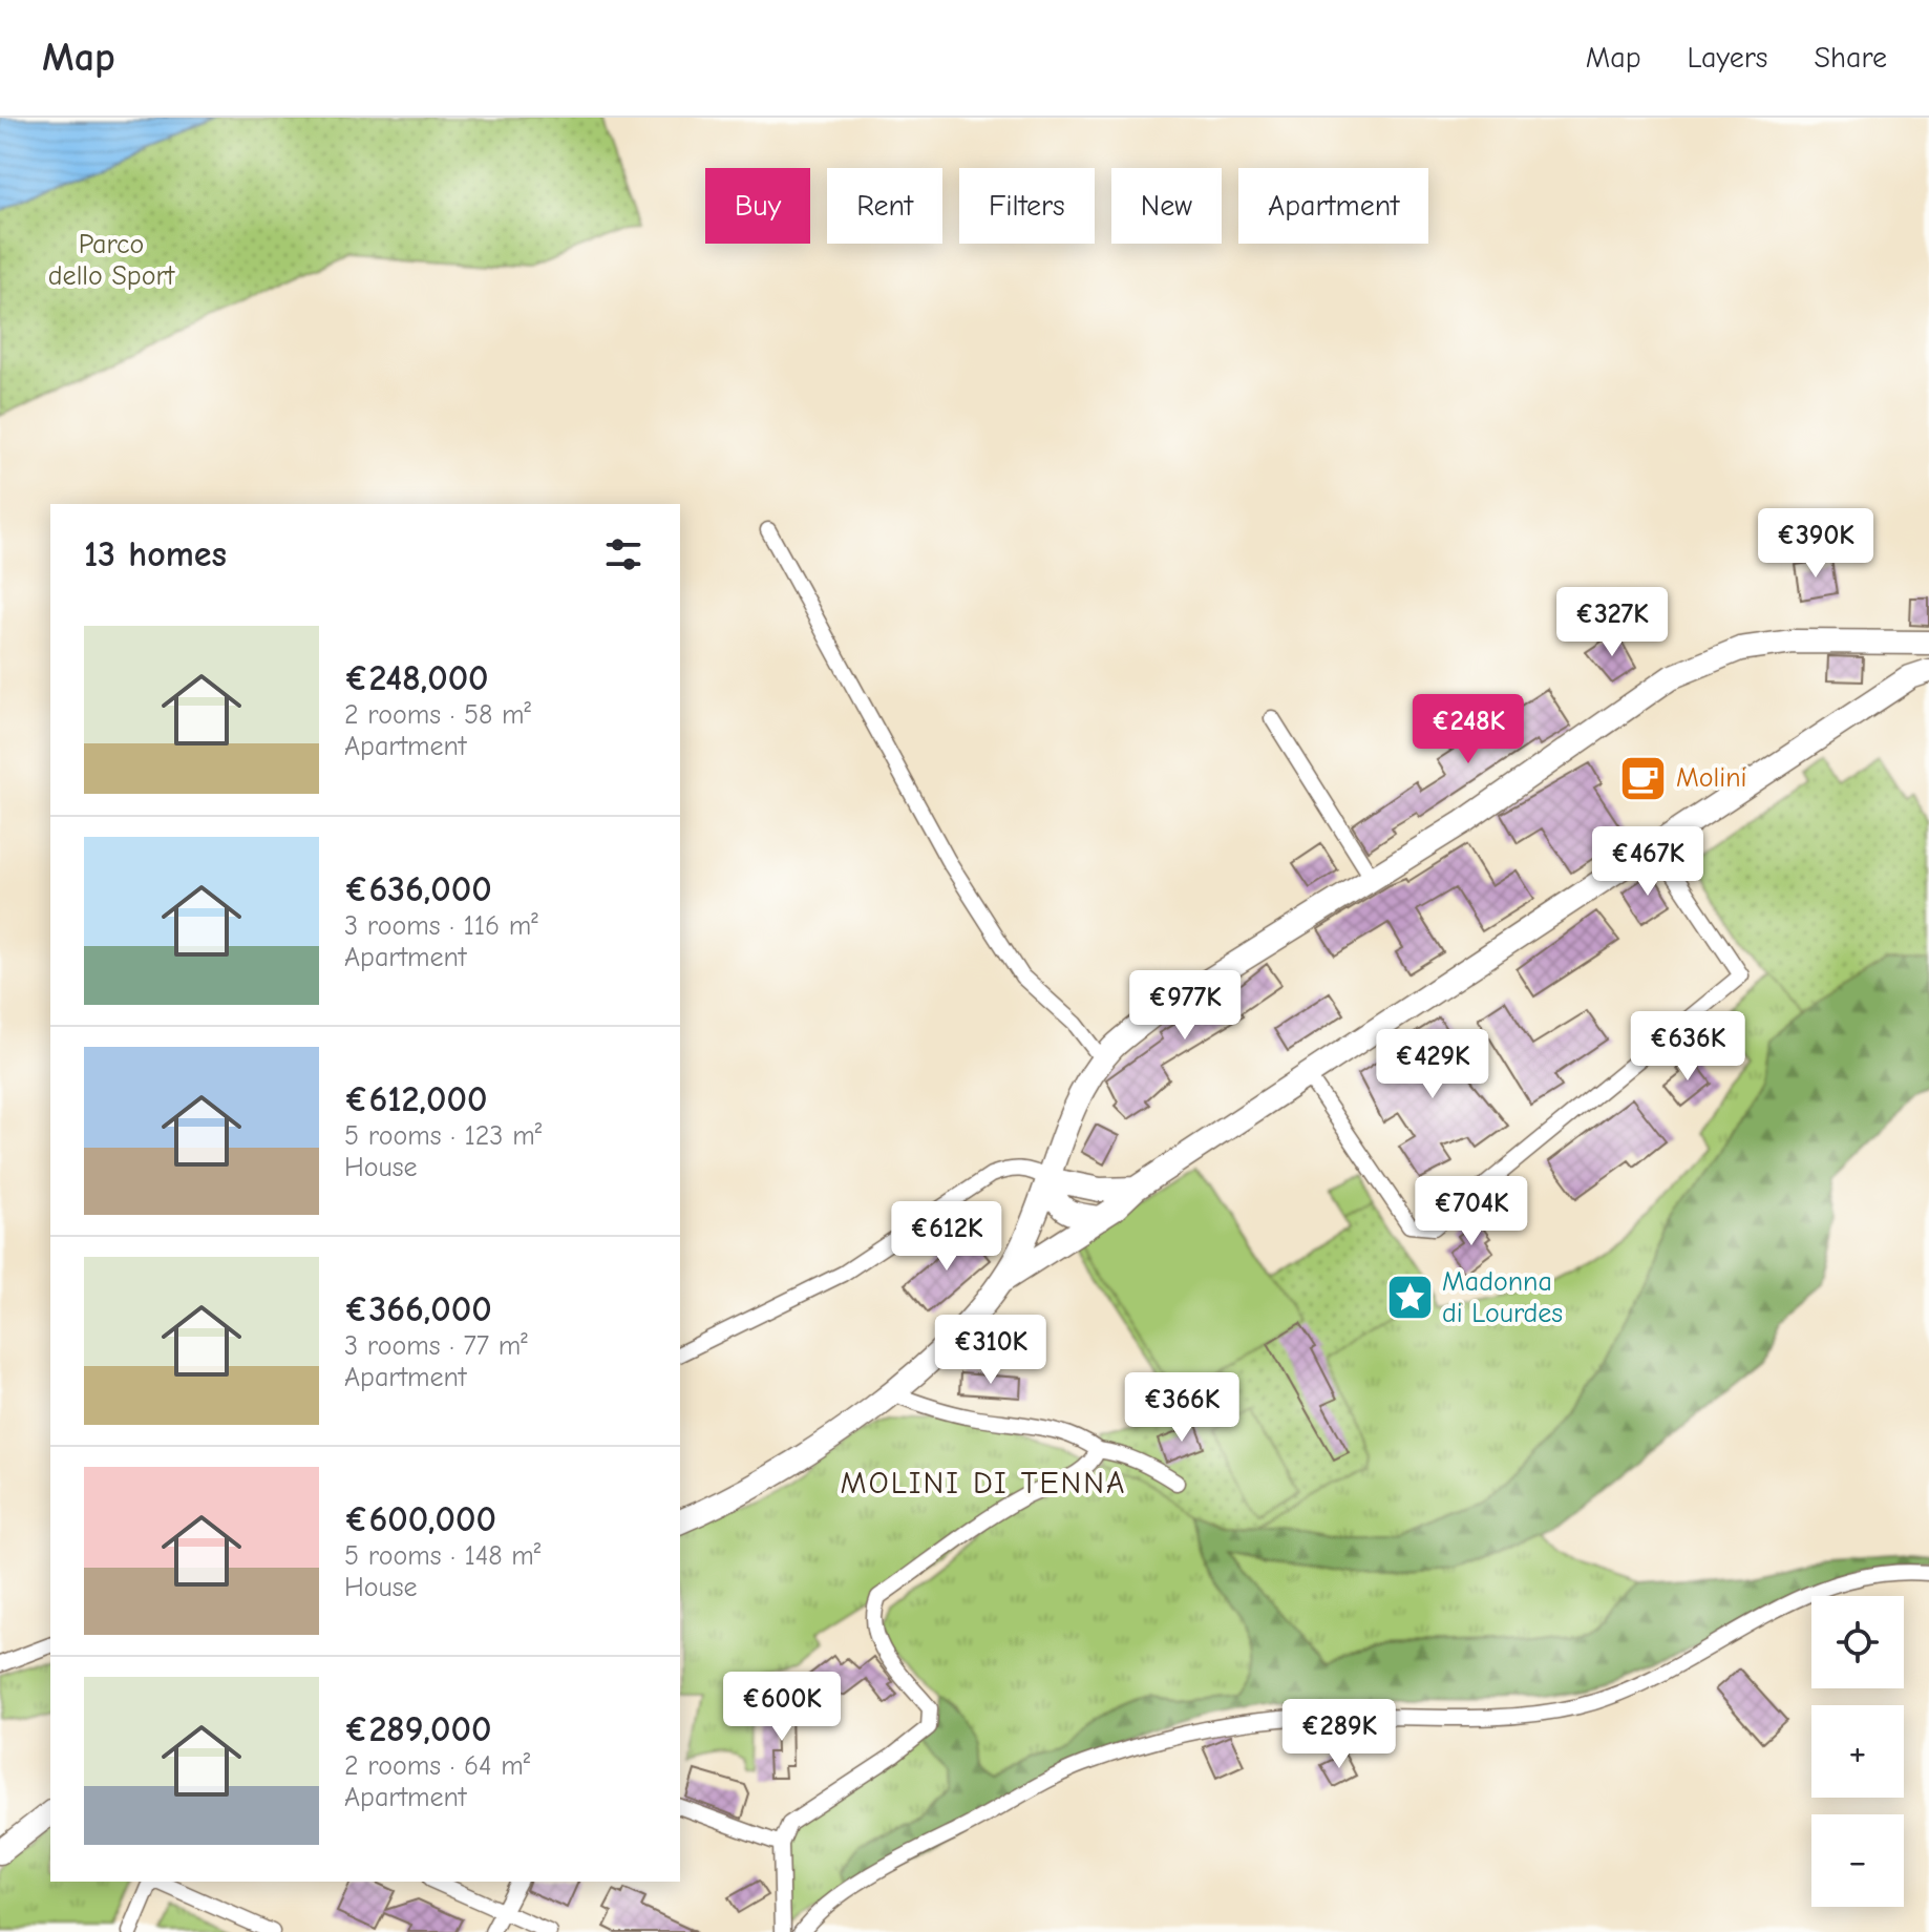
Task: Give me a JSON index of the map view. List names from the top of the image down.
{
  "districts": ["MOLINI DI TENNA"],
  "parks": ["Parco dello Sport"],
  "places": {
    "cafe": ["Molini"],
    "place": ["Madonna di Lourdes"]
  },
  "page": {
    "header": "Map",
    "nav": ["Map", "Layers", "Share"],
    "chip": [
      "Buy",
      "Rent",
      "Filters",
      "New",
      "Apartment"
    ],
    "heading": "13 homes",
    "price": [
      "€390K",
      "€327K",
      "€248K",
      "€467K",
      "€977K",
      "€636K",
      "€429K",
      "€704K",
      "€612K",
      "€310K",
      "€366K",
      "€600K",
      "€289K"
    ],
    "list": [
      {
        "name": "€248,000",
        "note": "2 rooms · 58 m² · Apartment"
      },
      {
        "name": "€636,000",
        "note": "3 rooms · 116 m² · Apartment"
      },
      {
        "name": "€612,000",
        "note": "5 rooms · 123 m² · House"
      },
      {
        "name": "€366,000",
        "note": "3 rooms · 77 m² · Apartment"
      },
      {
        "name": "€600,000",
        "note": "5 rooms · 148 m² · House"
      },
      {
        "name": "€289,000",
        "note": "2 rooms · 64 m² · Apartment"
      }
    ],
    "map_buttons": ["+", "−"]
  }
}
